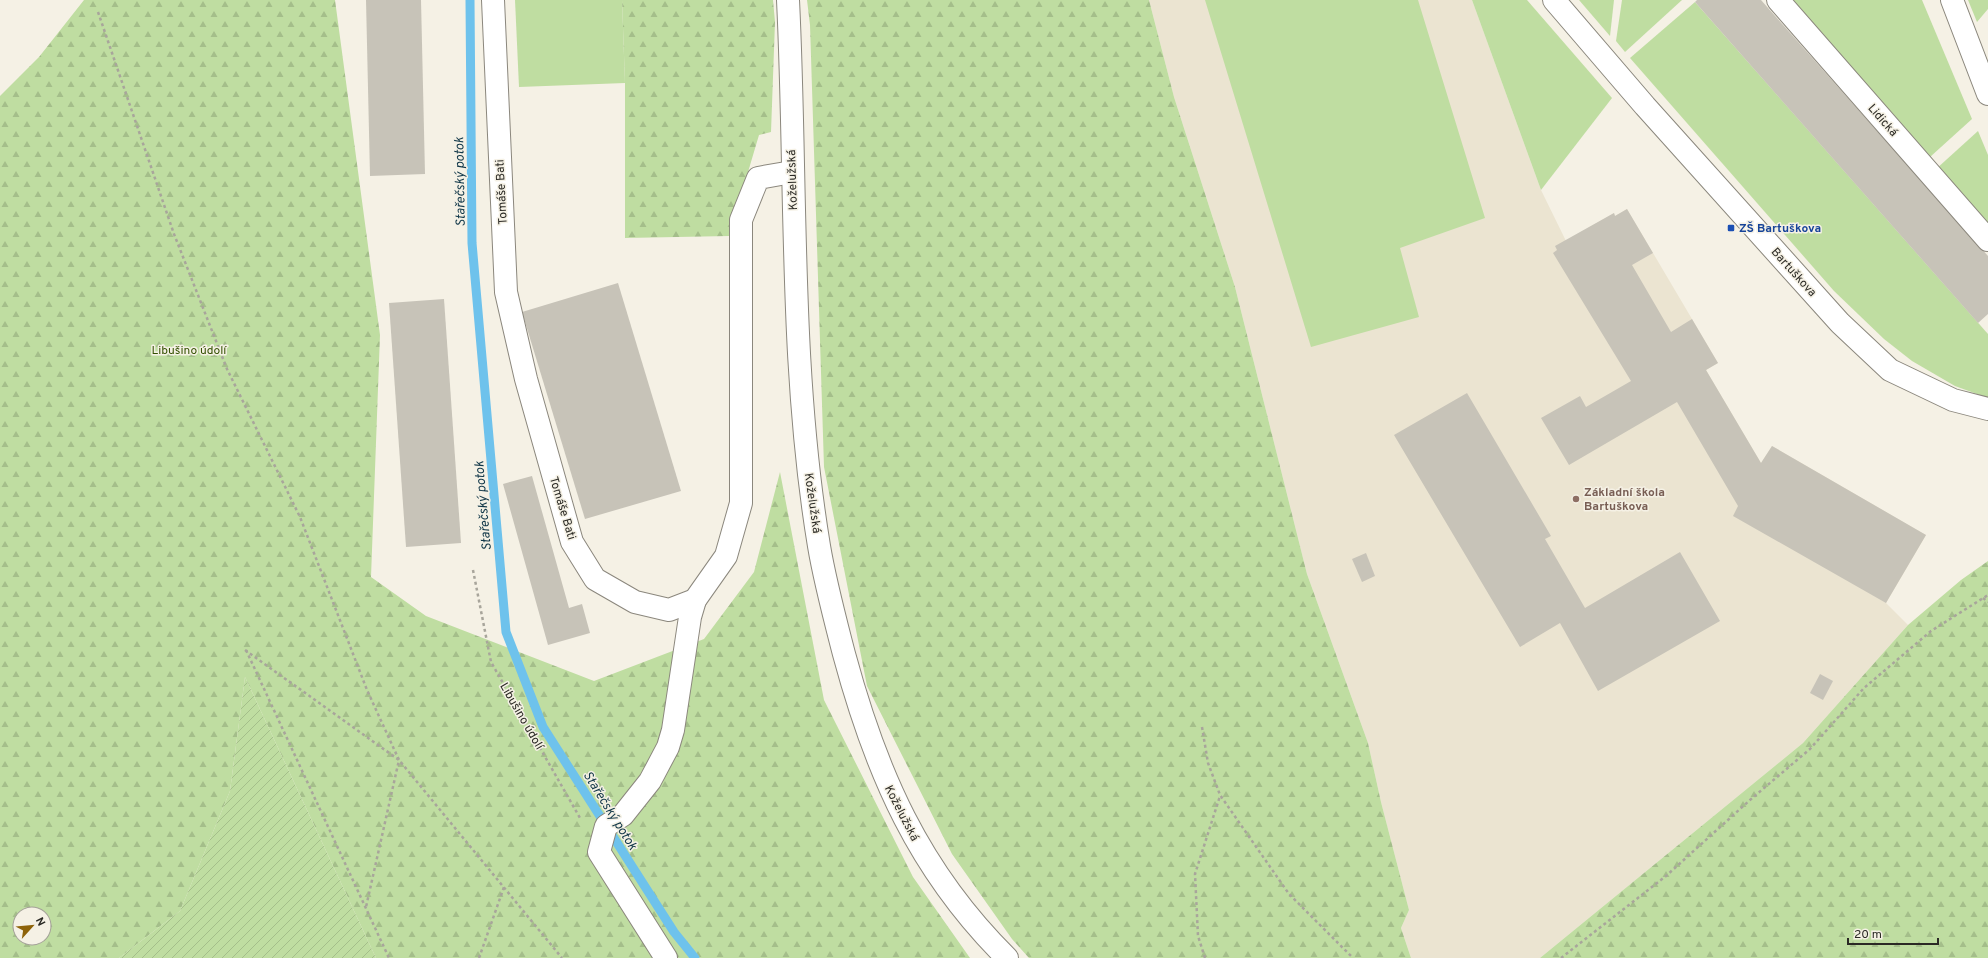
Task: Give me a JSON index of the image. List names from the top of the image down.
{
  "streets": {
    "street": [
      "Lidická",
      "Koželužská",
      "Tomáše Bati",
      "Bartuškova"
    ],
    "path": ["Libušino údolí"]
  },
  "water": ["Stařečský potok"],
  "parks": ["Libušino údolí"],
  "places": {
    "transit": ["ZŠ Bartuškova"],
    "other": ["Základní škola Bartuškova"]
  },
  "scale_bar": "20 m",
  "north": "top right"
}
